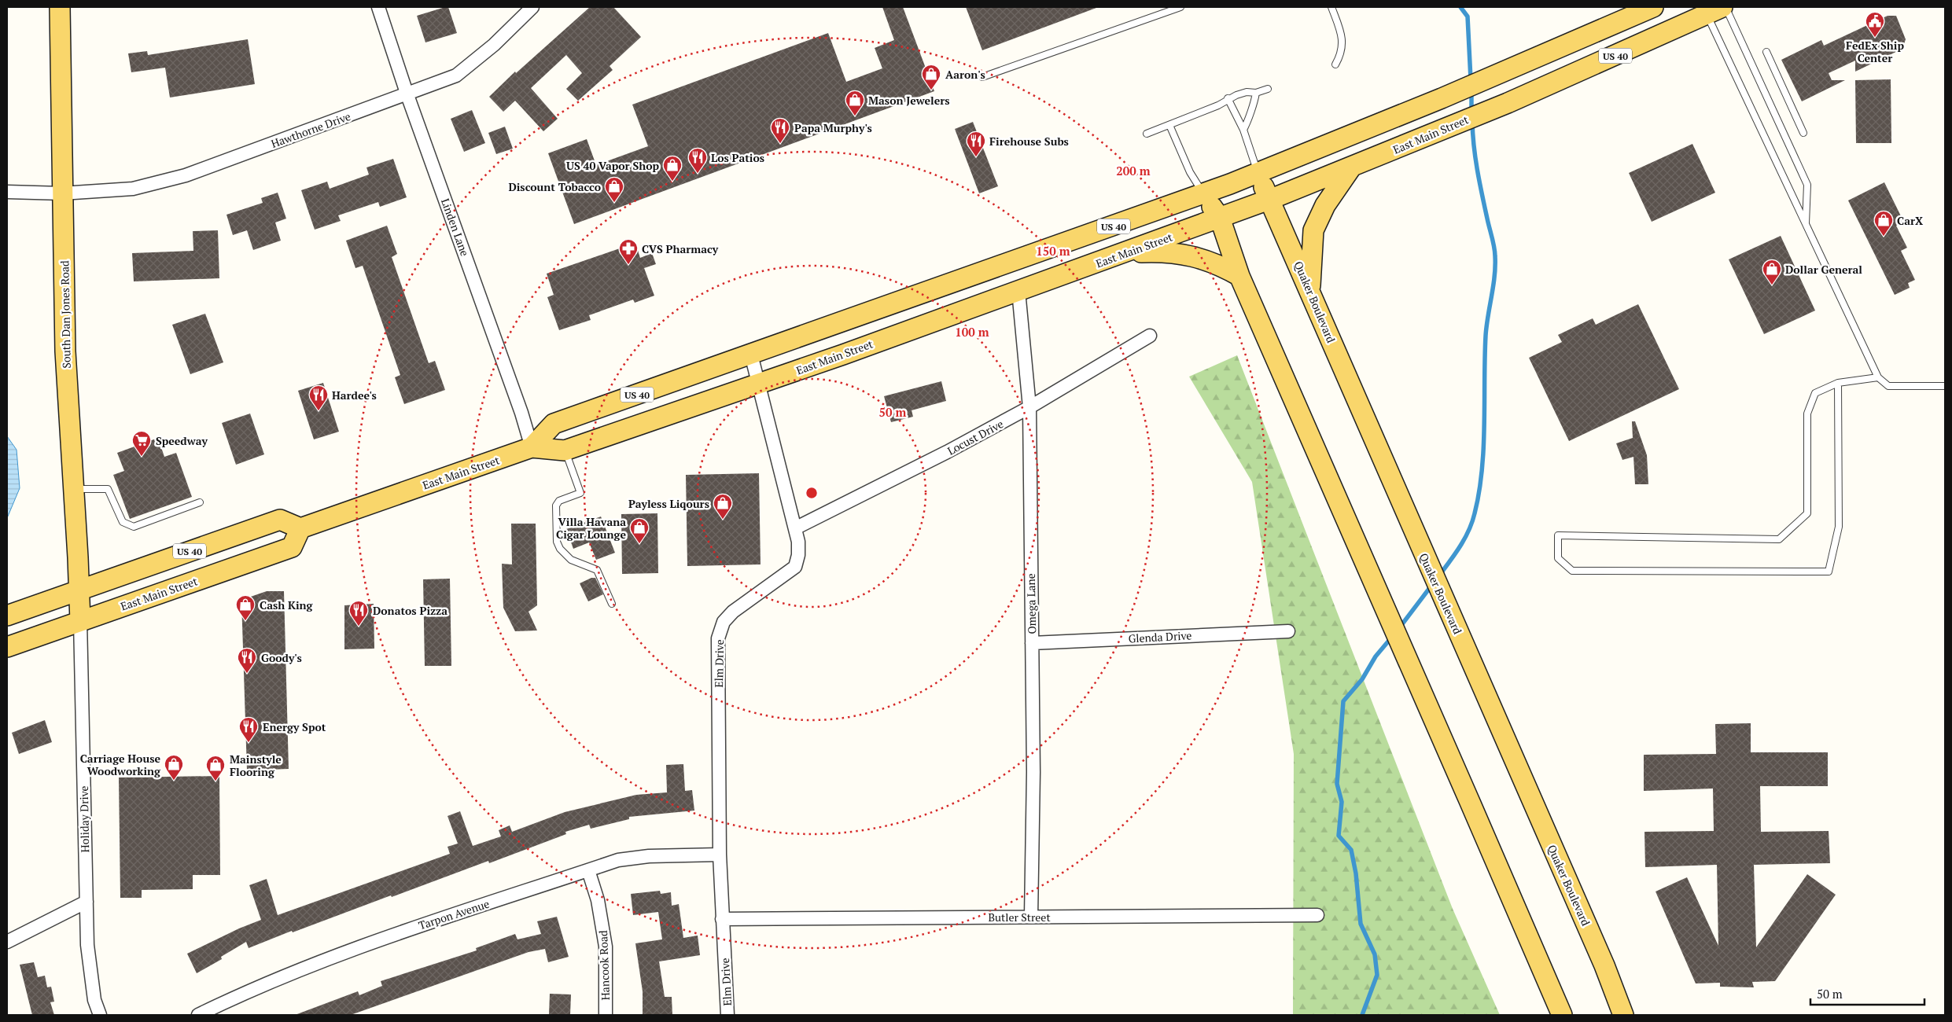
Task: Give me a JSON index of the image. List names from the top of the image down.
{
  "streets": {
    "main road": [
      "US 40",
      "East Main Street",
      "Quaker Boulevard",
      "South Dan Jones Road"
    ],
    "street": [
      "Hawthorne Drive",
      "Linden Lane",
      "Locust Drive",
      "Omega Lane",
      "Glenda Drive",
      "Elm Drive",
      "Holiday Drive",
      "Tarpon Avenue",
      "Butler Street",
      "Hancook Road"
    ]
  },
  "crossings": [
    ["US 40", "East Main Street"],
    ["US 40", "South Dan Jones Road"],
    ["Hawthorne Drive", "Linden Lane"],
    ["Hawthorne Drive", "South Dan Jones Road"],
    ["East Main Street", "Linden Lane"],
    ["East Main Street", "Quaker Boulevard"],
    ["East Main Street", "South Dan Jones Road"],
    ["East Main Street", "Omega Lane"],
    ["East Main Street", "Elm Drive"],
    ["East Main Street", "Holiday Drive"],
    ["South Dan Jones Road", "Holiday Drive"],
    ["Locust Drive", "Omega Lane"],
    ["Locust Drive", "Elm Drive"],
    ["Omega Lane", "Glenda Drive"],
    ["Omega Lane", "Butler Street"],
    ["Elm Drive", "Tarpon Avenue"],
    ["Elm Drive", "Butler Street"],
    ["Tarpon Avenue", "Hancook Road"]
  ],
  "places": {
    "public building": ["FedEx Ship Center"],
    "shop": [
      "Aaron's",
      "Mason Jewelers",
      "US 40 Vapor Shop",
      "Discount Tobacco",
      "CarX",
      "Dollar General",
      "Payless Liqours",
      "Villa Havana Cigar Lounge",
      "Cash King",
      "Carriage House Woodworking",
      "Mainstyle Flooring"
    ],
    "restaurant": [
      "Papa Murphy's",
      "Firehouse Subs",
      "Los Patios",
      "Hardee's",
      "Donatos Pizza",
      "Goody's",
      "Energy Spot"
    ],
    "pharmacy": ["CVS Pharmacy"],
    "supermarket": ["Speedway"]
  },
  "scale_bar": "50 m",
  "rings": [
    "200 m",
    "150 m",
    "100 m",
    "50 m"
  ]
}
